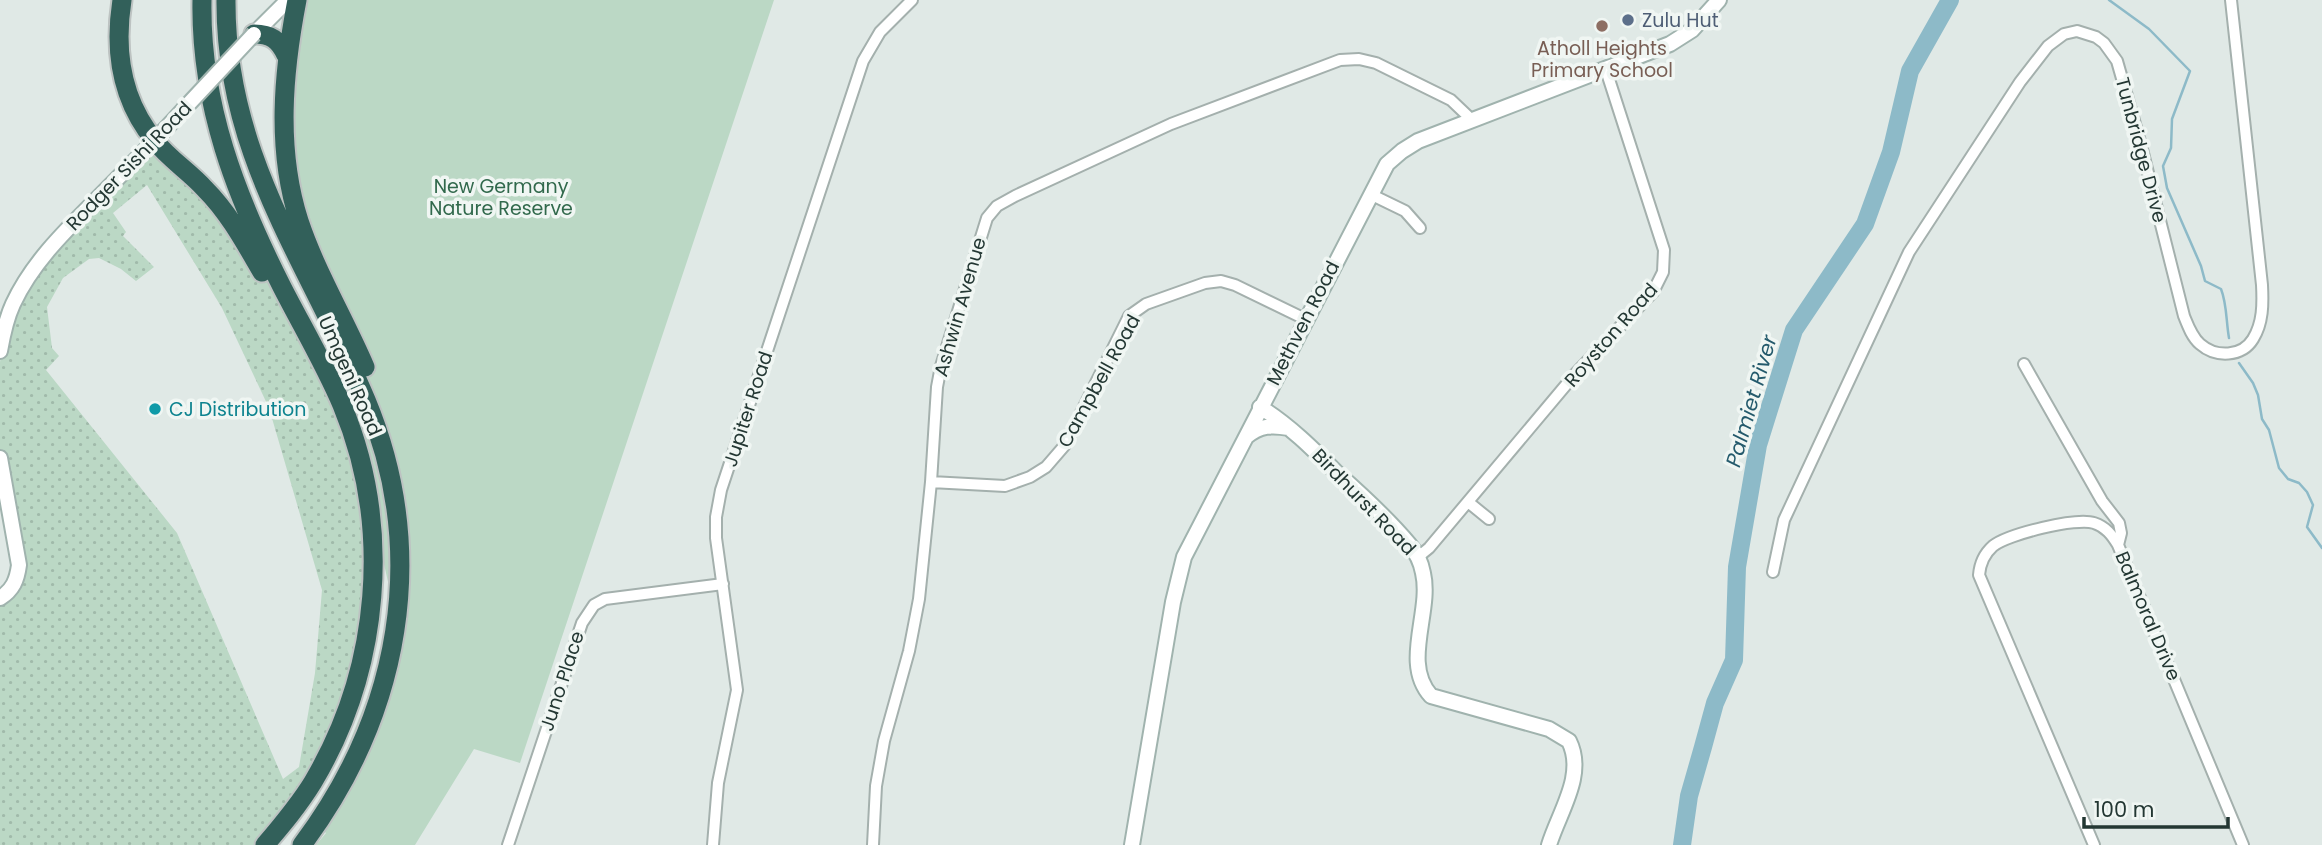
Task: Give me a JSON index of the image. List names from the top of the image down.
{
  "streets": {
    "highway": ["Umgeni Road"],
    "street": [
      "Tunbridge Drive",
      "Rodger Sishi Road",
      "Ashwin Avenue",
      "Methven Road",
      "Royston Road",
      "Campbell Road",
      "Jupiter Road",
      "Birdhurst Road",
      "Balmoral Drive",
      "Juno Place"
    ]
  },
  "crossings": [
    ["Ashwin Avenue", "Methven Road"],
    ["Ashwin Avenue", "Campbell Road"],
    ["Methven Road", "Royston Road"],
    ["Methven Road", "Campbell Road"],
    ["Methven Road", "Birdhurst Road"],
    ["Royston Road", "Birdhurst Road"],
    ["Jupiter Road", "Juno Place"]
  ],
  "water": ["Palmiet River"],
  "parks": ["New Germany Nature Reserve"],
  "places": ["Zulu Hut", "Atholl Heights Primary School", "CJ Distribution"],
  "scale_bar": "100 m"
}
